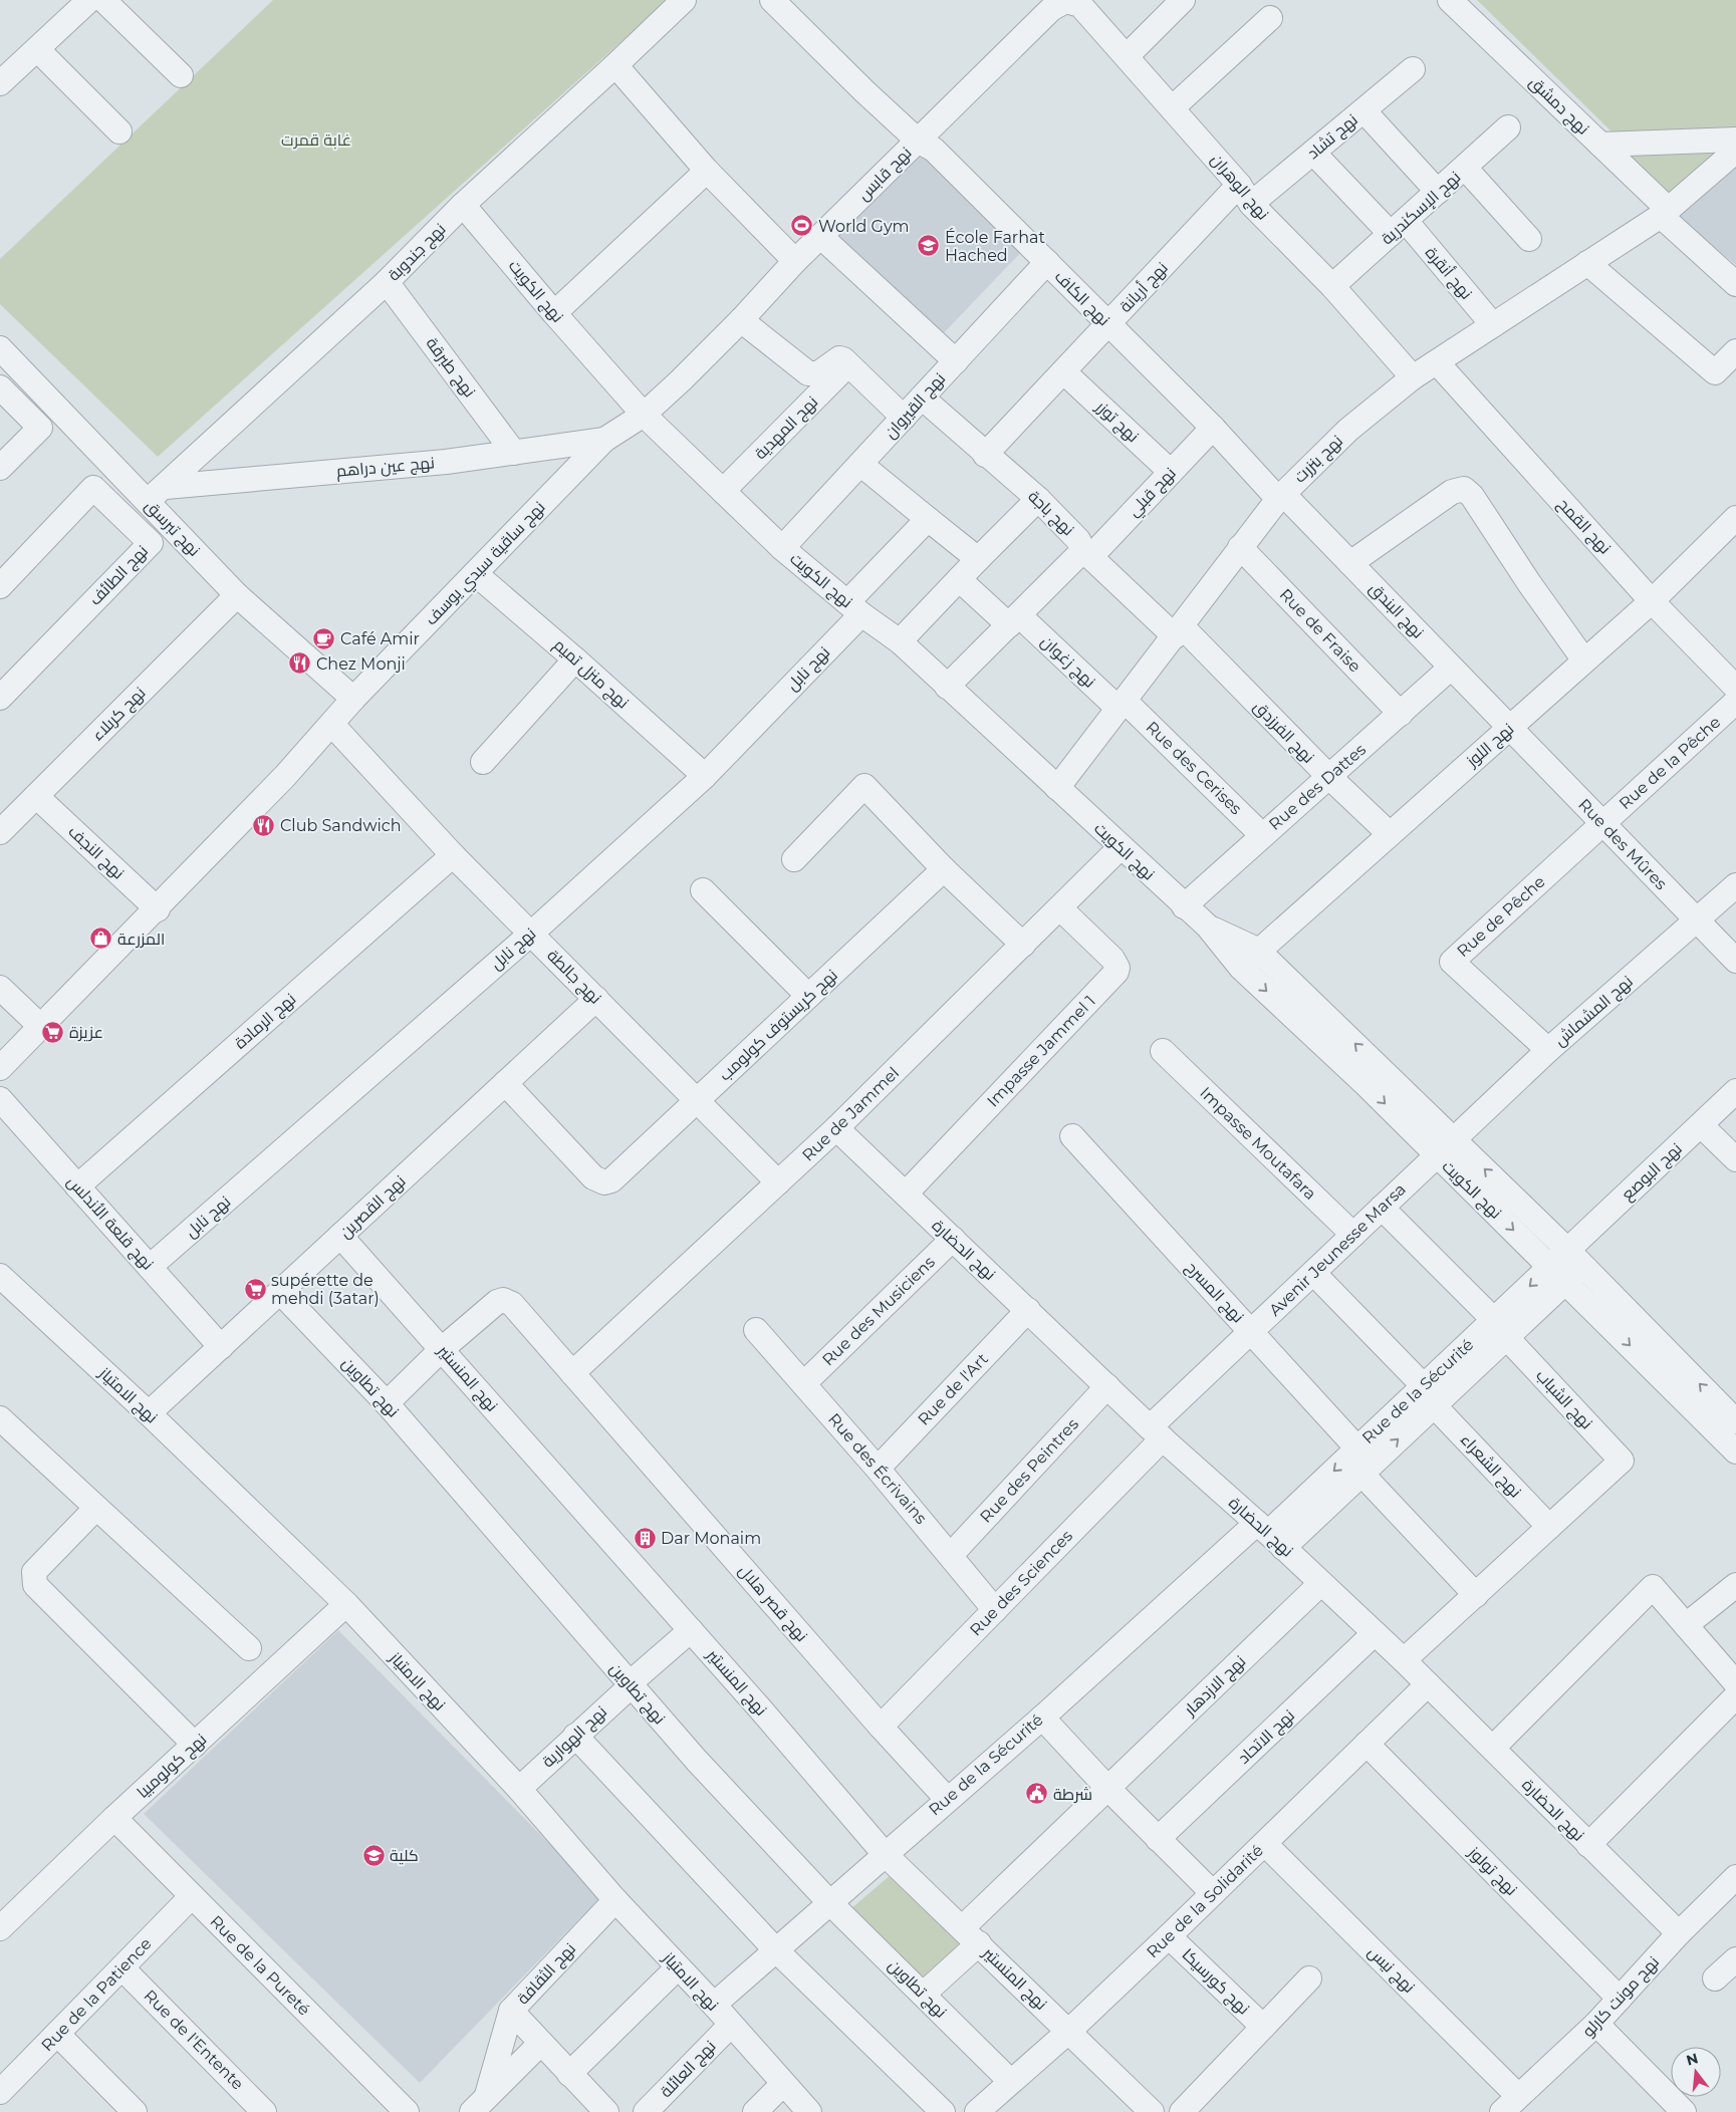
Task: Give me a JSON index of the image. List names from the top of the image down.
{
  "streets": {
    "street": [
      "نهج دمشق",
      "نهج تشاد",
      "نهج قابس",
      "نهج الوهران",
      "نهج الإسكندرية",
      "نهج جندوبة",
      "نهج أنقرة",
      "نهج أريانة",
      "نهج الكويت",
      "نهج الكاف",
      "نهج طبرقة",
      "نهج القيروان",
      "نهج توزر",
      "نهج المهدية",
      "نهج بنزرت",
      "نهج عين دراهم",
      "نهج قبلي",
      "نهج باجة",
      "نهج القمح",
      "نهج تبرسق",
      "نهج ساقية سيدي يوسف",
      "نهج الطائف",
      "نهج البندق",
      "Rue de Fraise",
      "نهج زغوان",
      "نهج نابل",
      "نهج منزل تميم",
      "نهج كربلاء",
      "نهج الفرزدق",
      "نهج اللوز",
      "Rue de la Pêche",
      "Rue des Cerises",
      "Rue des Dattes",
      "Rue des Mûres",
      "نهج النجف",
      "Rue de Pêche",
      "نهج جالطة",
      "نهج المشماش",
      "نهج الرمادة",
      "نهج كريستوف كولومب",
      "Impasse Jammel 1",
      "Rue de Jammel",
      "Impasse Moutafara",
      "نهج البوصع",
      "نهج القصرين",
      "نهج قلعة الأندلس",
      "نهج الحضارة",
      "Avenir Jeunesse Marsa",
      "نهج المسرح",
      "Rue des Musiciens",
      "نهج المنستير",
      "نهج تطاوين",
      "Rue de l'Art",
      "Rue de la Sécurité",
      "نهج الامتياز",
      "نهج الشباب",
      "نهج الشعراء",
      "Rue des Écrivains",
      "Rue des Peintres",
      "Rue des Sciences",
      "نهج قصر هلال",
      "نهج الازدهار",
      "نهج الهوارية",
      "نهج الاتحاد",
      "نهج كولومبيا",
      "نهج تولوز",
      "Rue de la Solidarité",
      "Rue de la Pureté",
      "نهج نيس",
      "نهج الثقافة",
      "نهج كورسيكا",
      "Rue de la Patience",
      "نهج مونت كارلو",
      "Rue de l'Entente",
      "نهج العائلة"
    ]
  },
  "crossings": [
    ["نهج دمشق", "نهج بنزرت"],
    ["نهج تشاد", "نهج الوهران"],
    ["نهج تشاد", "نهج أنقرة"],
    ["نهج تشاد", "نهج أريانة"],
    ["نهج قابس", "نهج الوهران"],
    ["نهج قابس", "نهج الكويت"],
    ["نهج قابس", "نهج الكاف"],
    ["نهج قابس", "نهج ساقية سيدي يوسف"],
    ["نهج الوهران", "نهج الإسكندرية"],
    ["نهج الوهران", "نهج أريانة"],
    ["نهج الوهران", "نهج بنزرت"],
    ["نهج الإسكندرية", "نهج أنقرة"],
    ["نهج جندوبة", "نهج الكويت"],
    ["نهج جندوبة", "نهج طبرقة"],
    ["نهج جندوبة", "نهج عين دراهم"],
    ["نهج جندوبة", "نهج تبرسق"],
    ["نهج أنقرة", "نهج بنزرت"],
    ["نهج أريانة", "نهج الكاف"],
    ["نهج أريانة", "نهج توزر"],
    ["نهج أريانة", "نهج باجة"],
    ["نهج الكويت", "نهج القيروان"],
    ["نهج الكويت", "نهج المهدية"],
    ["نهج الكويت", "نهج بنزرت"],
    ["نهج الكويت", "نهج قبلي"],
    ["نهج الكويت", "نهج ساقية سيدي يوسف"],
    ["نهج الكويت", "نهج نابل"],
    ["نهج الكويت", "نهج اللوز"],
    ["نهج الكويت", "Rue des Dattes"],
    ["نهج الكويت", "نهج المشماش"],
    ["نهج الكويت", "Rue de Jammel"],
    ["نهج الكويت", "نهج البوصع"],
    ["نهج الكويت", "Avenir Jeunesse Marsa"],
    ["نهج الكويت", "Rue de la Sécurité"],
    ["نهج الكاف", "نهج القيروان"],
    ["نهج الكاف", "نهج بنزرت"],
    ["نهج الكاف", "نهج قبلي"],
    ["نهج الكاف", "نهج البندق"],
    ["نهج طبرقة", "نهج عين دراهم"],
    ["نهج القيروان", "نهج باجة"],
    ["نهج توزر", "نهج قبلي"],
    ["نهج بنزرت", "نهج باجة"],
    ["نهج بنزرت", "نهج القمح"],
    ["نهج بنزرت", "نهج البندق"],
    ["نهج بنزرت", "Rue de Fraise"],
    ["نهج بنزرت", "نهج زغوان"],
    ["نهج بنزرت", "نهج الفرزدق"],
    ["نهج بنزرت", "Rue des Cerises"],
    ["نهج عين دراهم", "نهج تبرسق"],
    ["نهج عين دراهم", "نهج ساقية سيدي يوسف"],
    ["نهج قبلي", "نهج باجة"],
    ["نهج قبلي", "نهج زغوان"],
    ["نهج باجة", "نهج الفرزدق"],
    ["نهج القمح", "نهج اللوز"],
    ["نهج تبرسق", "نهج ساقية سيدي يوسف"],
    ["نهج تبرسق", "نهج كربلاء"],
    ["نهج ساقية سيدي يوسف", "نهج منزل تميم"],
    ["نهج ساقية سيدي يوسف", "نهج النجف"],
    ["نهج ساقية سيدي يوسف", "نهج جالطة"],
    ["نهج البندق", "نهج اللوز"],
    ["نهج البندق", "Rue des Dattes"],
    ["نهج البندق", "Rue des Mûres"],
    ["Rue de Fraise", "Rue des Dattes"],
    ["نهج زغوان", "Rue des Cerises"],
    ["نهج نابل", "نهج منزل تميم"],
    ["نهج نابل", "نهج جالطة"],
    ["نهج نابل", "نهج قلعة الأندلس"],
    ["نهج كربلاء", "نهج النجف"],
    ["نهج الفرزدق", "نهج اللوز"],
    ["نهج الفرزدق", "Rue des Dattes"],
    ["نهج اللوز", "Rue des Mûres"],
    ["Rue de la Pêche", "Rue des Mûres"],
    ["Rue de la Pêche", "Rue de Pêche"],
    ["Rue des Cerises", "Rue des Dattes"],
    ["Rue des Mûres", "Rue de Pêche"],
    ["Rue des Mûres", "نهج المشماش"],
    ["Rue de Pêche", "نهج المشماش"],
    ["نهج جالطة", "نهج الرمادة"],
    ["نهج جالطة", "نهج كريستوف كولومب"],
    ["نهج جالطة", "Rue de Jammel"],
    ["نهج جالطة", "نهج القصرين"],
    ["نهج المشماش", "Avenir Jeunesse Marsa"],
    ["نهج الرمادة", "نهج قلعة الأندلس"],
    ["نهج كريستوف كولومب", "نهج القصرين"],
    ["Impasse Jammel 1", "Rue de Jammel"],
    ["Impasse Jammel 1", "نهج الحضارة"],
    ["Rue de Jammel", "نهج الحضارة"],
    ["Rue de Jammel", "نهج قصر هلال"],
    ["Impasse Moutafara", "Avenir Jeunesse Marsa"],
    ["نهج البوصع", "Rue de la Sécurité"],
    ["نهج القصرين", "نهج قلعة الأندلس"],
    ["نهج القصرين", "نهج المنستير"],
    ["نهج القصرين", "نهج تطاوين"],
    ["نهج القصرين", "نهج الامتياز"],
    ["نهج الحضارة", "Avenir Jeunesse Marsa"],
    ["نهج الحضارة", "Rue des Musiciens"],
    ["نهج الحضارة", "Rue de l'Art"],
    ["نهج الحضارة", "Rue de la Sécurité"],
    ["نهج الحضارة", "Rue des Peintres"],
    ["نهج الحضارة", "Rue des Sciences"],
    ["نهج الحضارة", "نهج الازدهار"],
    ["نهج الحضارة", "نهج الاتحاد"],
    ["نهج الحضارة", "Rue de la Solidarité"],
    ["نهج الحضارة", "نهج مونت كارلو"],
    ["Avenir Jeunesse Marsa", "نهج المسرح"],
    ["Avenir Jeunesse Marsa", "نهج الشباب"],
    ["Avenir Jeunesse Marsa", "نهج الشعراء"],
    ["Avenir Jeunesse Marsa", "Rue des Sciences"],
    ["نهج المسرح", "Rue de la Sécurité"],
    ["Rue des Musiciens", "Rue des Écrivains"],
    ["نهج المنستير", "Rue de la Sécurité"],
    ["نهج المنستير", "نهج قصر هلال"],
    ["نهج المنستير", "نهج الازدهار"],
    ["نهج المنستير", "نهج الهوارية"],
    ["نهج المنستير", "Rue de la Solidarité"],
    ["نهج تطاوين", "Rue de la Sécurité"],
    ["نهج تطاوين", "نهج الازدهار"],
    ["نهج تطاوين", "نهج الهوارية"],
    ["نهج تطاوين", "Rue de la Solidarité"],
    ["Rue de l'Art", "Rue des Écrivains"],
    ["Rue de la Sécurité", "نهج الامتياز"],
    ["Rue de la Sécurité", "نهج الشباب"],
    ["Rue de la Sécurité", "نهج الشعراء"],
    ["Rue de la Sécurité", "نهج قصر هلال"],
    ["نهج الامتياز", "نهج الهوارية"],
    ["نهج الامتياز", "نهج كولومبيا"],
    ["نهج الامتياز", "نهج الثقافة"],
    ["نهج الامتياز", "نهج العائلة"],
    ["نهج الشباب", "نهج الشعراء"],
    ["Rue des Écrivains", "Rue des Peintres"],
    ["Rue des Écrivains", "Rue des Sciences"],
    ["Rue des Sciences", "نهج قصر هلال"],
    ["نهج كولومبيا", "Rue de la Pureté"],
    ["نهج تولوز", "Rue de la Solidarité"],
    ["نهج تولوز", "نهج مونت كارلو"],
    ["Rue de la Solidarité", "نهج نيس"],
    ["Rue de la Solidarité", "نهج كورسيكا"],
    ["Rue de la Pureté", "Rue de la Patience"],
    ["نهج نيس", "نهج مونت كارلو"],
    ["Rue de la Patience", "Rue de l'Entente"]
  ],
  "parks": ["غابة قمرت"],
  "places": {
    "sports": ["World Gym"],
    "school or university": ["École Farhat Hached", "كلية"],
    "cafe": ["Café Amir"],
    "restaurant": ["Chez Monji", "Club Sandwich"],
    "shop": ["المزرعة"],
    "supermarket": ["عزيزة", "supérette de mehdi (3atar)"],
    "building": ["Dar Monaim"],
    "public building": ["شرطة"]
  },
  "north": "top"
}
